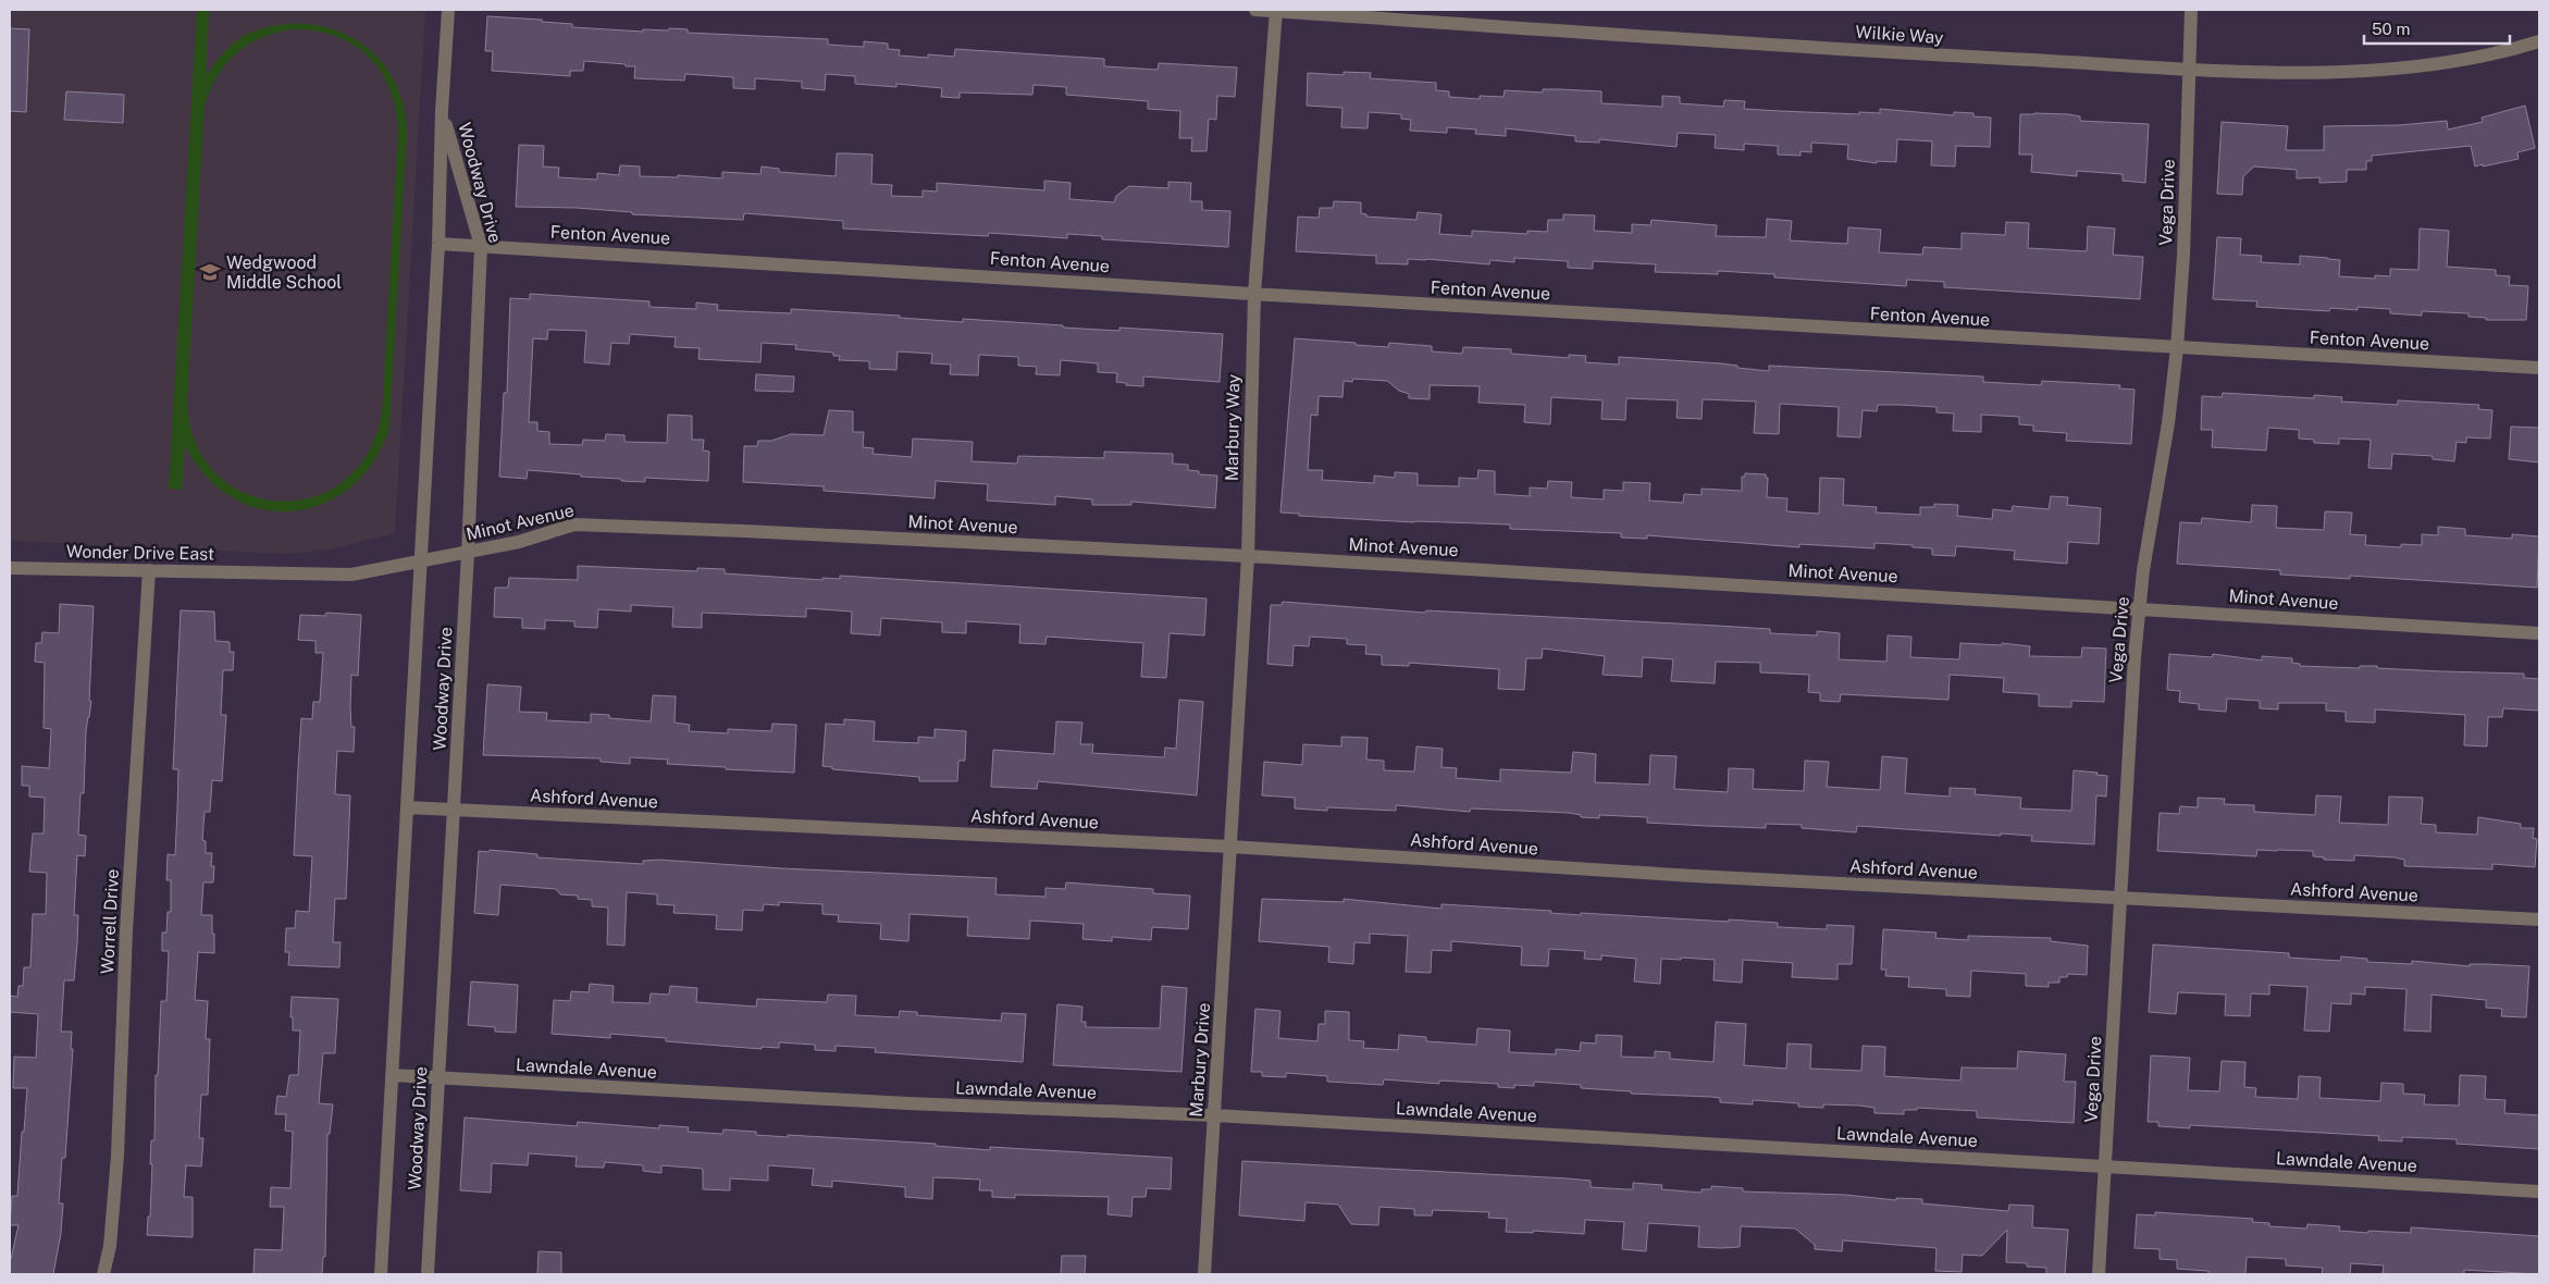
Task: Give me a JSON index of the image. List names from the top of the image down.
{
  "streets": {
    "street": [
      "Wilkie Way",
      "Woodway Drive",
      "Vega Drive",
      "Fenton Avenue",
      "Marbury Way",
      "Minot Avenue",
      "Wonder Drive East",
      "Ashford Avenue",
      "Worrell Drive",
      "Marbury Drive",
      "Lawndale Avenue"
    ]
  },
  "crossings": [
    ["Wilkie Way", "Vega Drive"],
    ["Wilkie Way", "Marbury Way"],
    ["Woodway Drive", "Fenton Avenue"],
    ["Woodway Drive", "Minot Avenue"],
    ["Woodway Drive", "Ashford Avenue"],
    ["Woodway Drive", "Lawndale Avenue"],
    ["Vega Drive", "Fenton Avenue"],
    ["Vega Drive", "Minot Avenue"],
    ["Vega Drive", "Ashford Avenue"],
    ["Vega Drive", "Lawndale Avenue"],
    ["Fenton Avenue", "Marbury Way"],
    ["Marbury Way", "Minot Avenue"],
    ["Marbury Way", "Ashford Avenue"],
    ["Marbury Way", "Marbury Drive"],
    ["Minot Avenue", "Wonder Drive East"],
    ["Wonder Drive East", "Worrell Drive"],
    ["Ashford Avenue", "Marbury Drive"],
    ["Marbury Drive", "Lawndale Avenue"]
  ],
  "places": {
    "school or university": ["Wedgwood Middle School"]
  },
  "scale_bar": "50 m"
}
